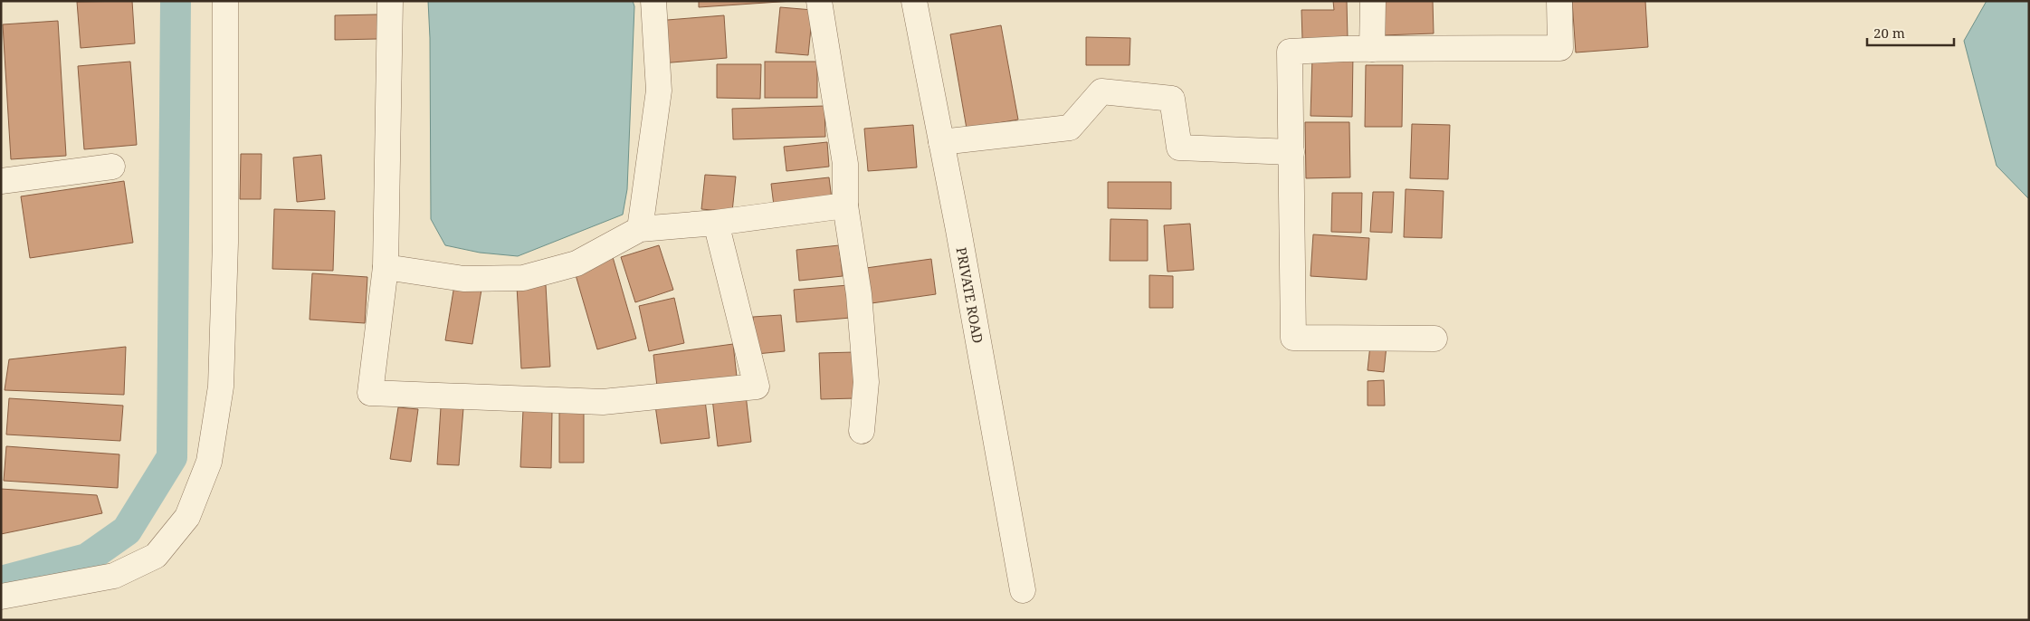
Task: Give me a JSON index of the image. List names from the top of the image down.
{
  "streets": {
    "street": ["PRIVATE ROAD"]
  },
  "scale_bar": "20 m"
}
